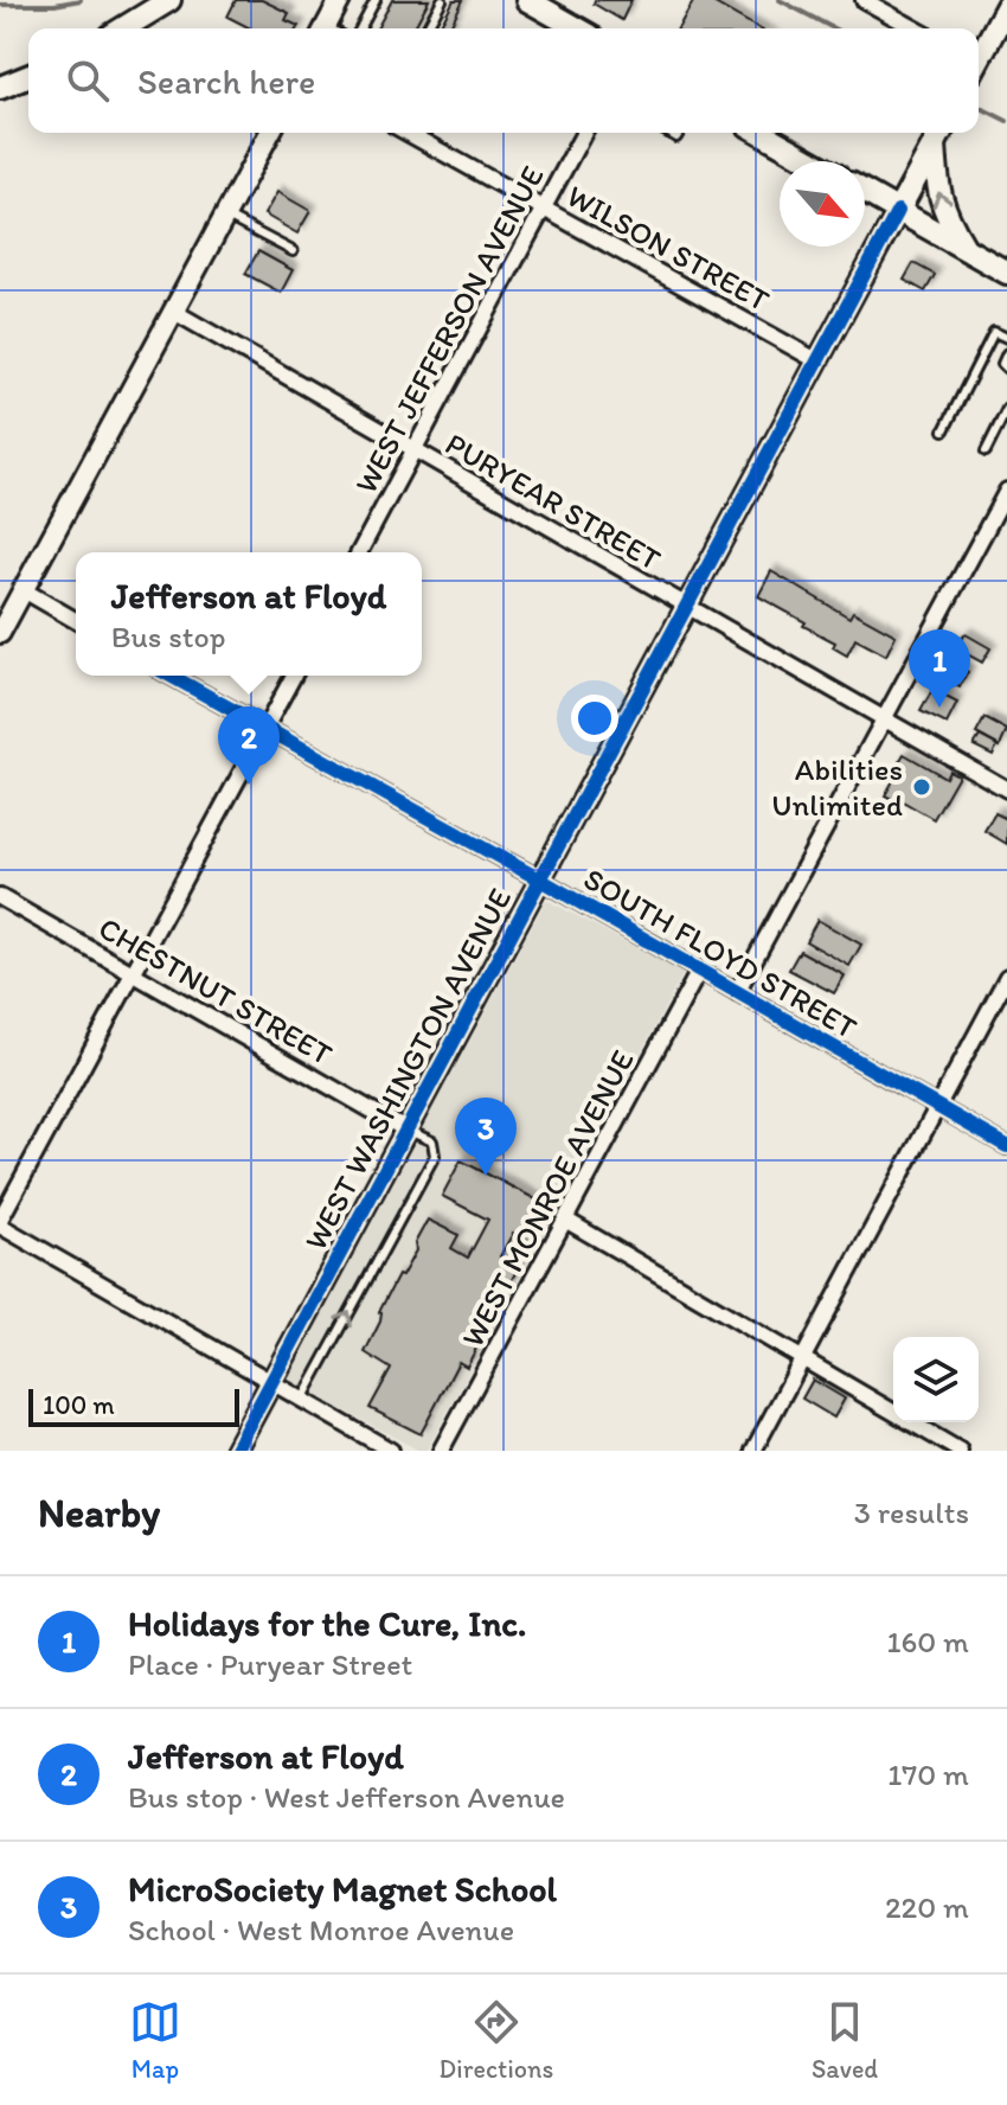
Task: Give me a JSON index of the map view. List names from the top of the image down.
{
  "streets": {
    "main road": ["WEST WASHINGTON AVENUE"],
    "street": [
      "WILSON STREET",
      "WEST JEFFERSON AVENUE",
      "PURYEAR STREET",
      "SOUTH FLOYD STREET",
      "CHESTNUT STREET",
      "WEST MONROE AVENUE"
    ]
  },
  "crossings": [
    ["WILSON STREET", "WEST JEFFERSON AVENUE"],
    ["WILSON STREET", "WEST WASHINGTON AVENUE"],
    ["WEST JEFFERSON AVENUE", "PURYEAR STREET"],
    ["PURYEAR STREET", "WEST WASHINGTON AVENUE"],
    ["SOUTH FLOYD STREET", "WEST WASHINGTON AVENUE"],
    ["SOUTH FLOYD STREET", "WEST MONROE AVENUE"],
    ["CHESTNUT STREET", "WEST WASHINGTON AVENUE"]
  ],
  "places": ["Abilities Unlimited"],
  "scale_bar": "100 m",
  "north": "bottom right",
  "page": {
    "search": "Search here",
    "popup": ["Jefferson at Floyd", "Bus stop"],
    "pins": ["1", "2", "3"],
    "scale": "100 m",
    "heading": ["Nearby", "3 results"],
    "list": [
      {
        "mark": "1",
        "name": "Holidays for the Cure, Inc.",
        "note": "Place · Puryear Street",
        "value": "160 m"
      },
      {
        "mark": "2",
        "name": "Jefferson at Floyd",
        "note": "Bus stop · West Jefferson Avenue",
        "value": "170 m"
      },
      {
        "mark": "3",
        "name": "MicroSociety Magnet School",
        "note": "School · West Monroe Avenue",
        "value": "220 m"
      }
    ],
    "nav": ["Map", "Directions", "Saved"]
  }
}
